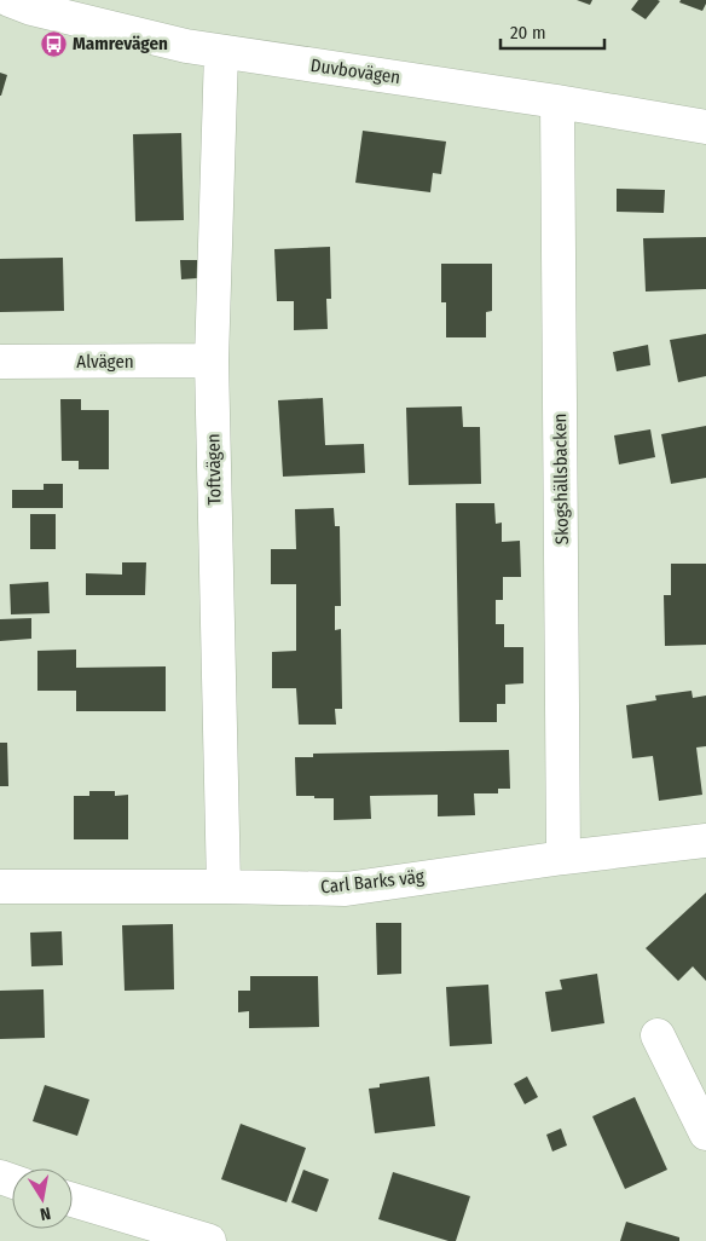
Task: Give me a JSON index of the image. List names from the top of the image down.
{
  "streets": {
    "street": [
      "Duvbovägen",
      "Alvägen",
      "Toftvägen",
      "Skogshällsbacken",
      "Carl Barks väg"
    ]
  },
  "crossings": [
    ["Duvbovägen", "Toftvägen"],
    ["Duvbovägen", "Skogshällsbacken"],
    ["Alvägen", "Toftvägen"],
    ["Toftvägen", "Carl Barks väg"],
    ["Skogshällsbacken", "Carl Barks väg"]
  ],
  "places": {
    "bus stop": ["Mamrevägen"]
  },
  "scale_bar": "20 m",
  "north": "bottom"
}
